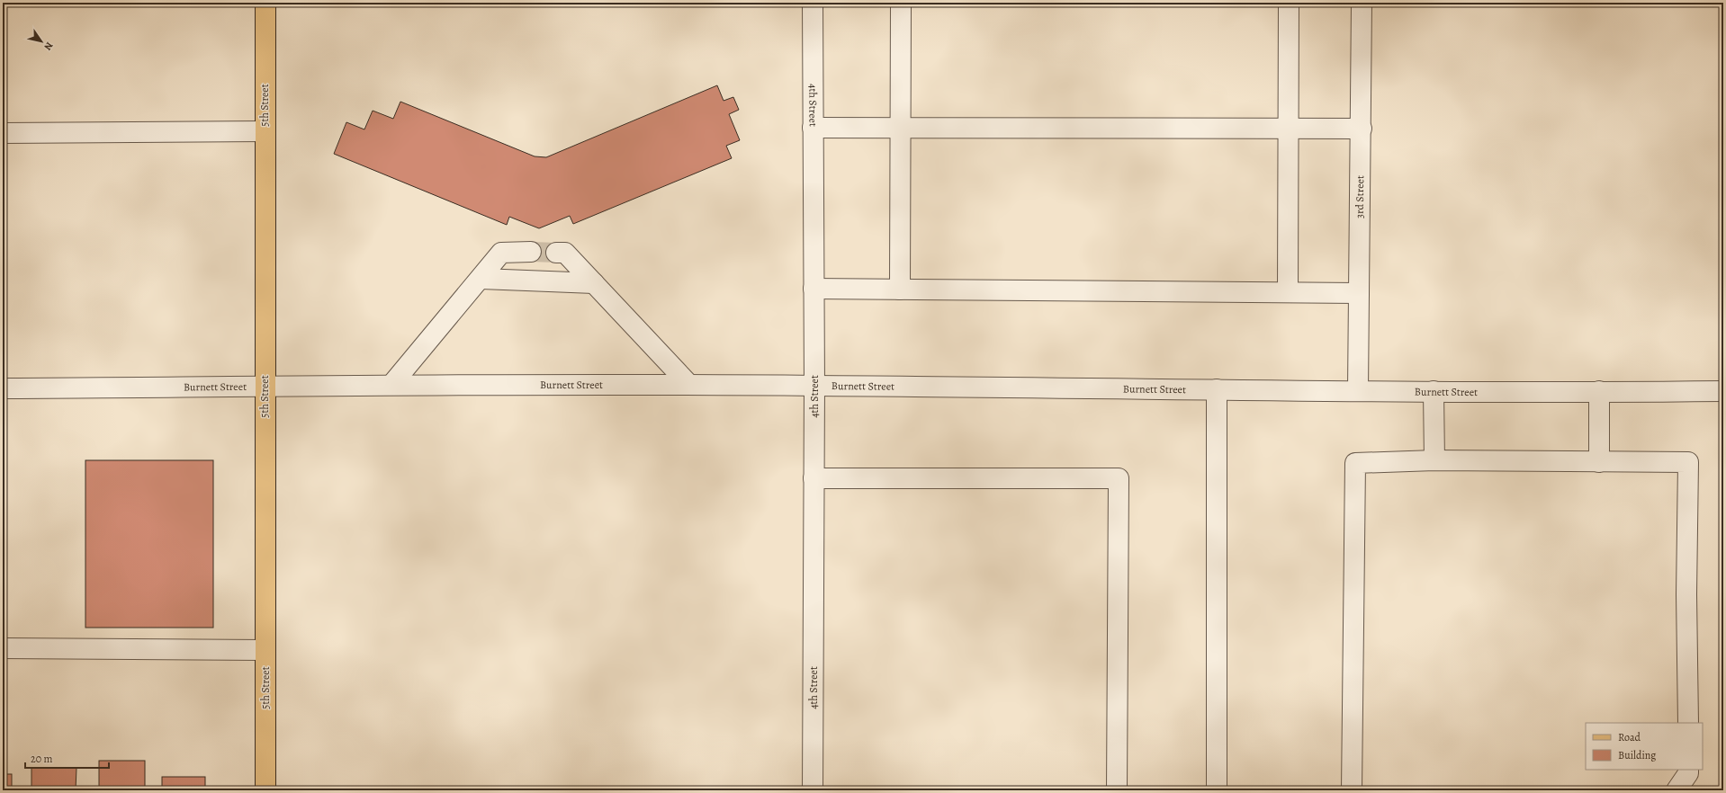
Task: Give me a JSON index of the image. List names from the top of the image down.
{
  "streets": {
    "main road": ["5th Street"],
    "street": ["4th Street", "3rd Street", "Burnett Street"]
  },
  "crossings": [
    ["5th Street", "Burnett Street"],
    ["4th Street", "Burnett Street"],
    ["3rd Street", "Burnett Street"]
  ],
  "legend": ["Road", "Building"],
  "scale_bar": "20 m",
  "north": "bottom right"
}
